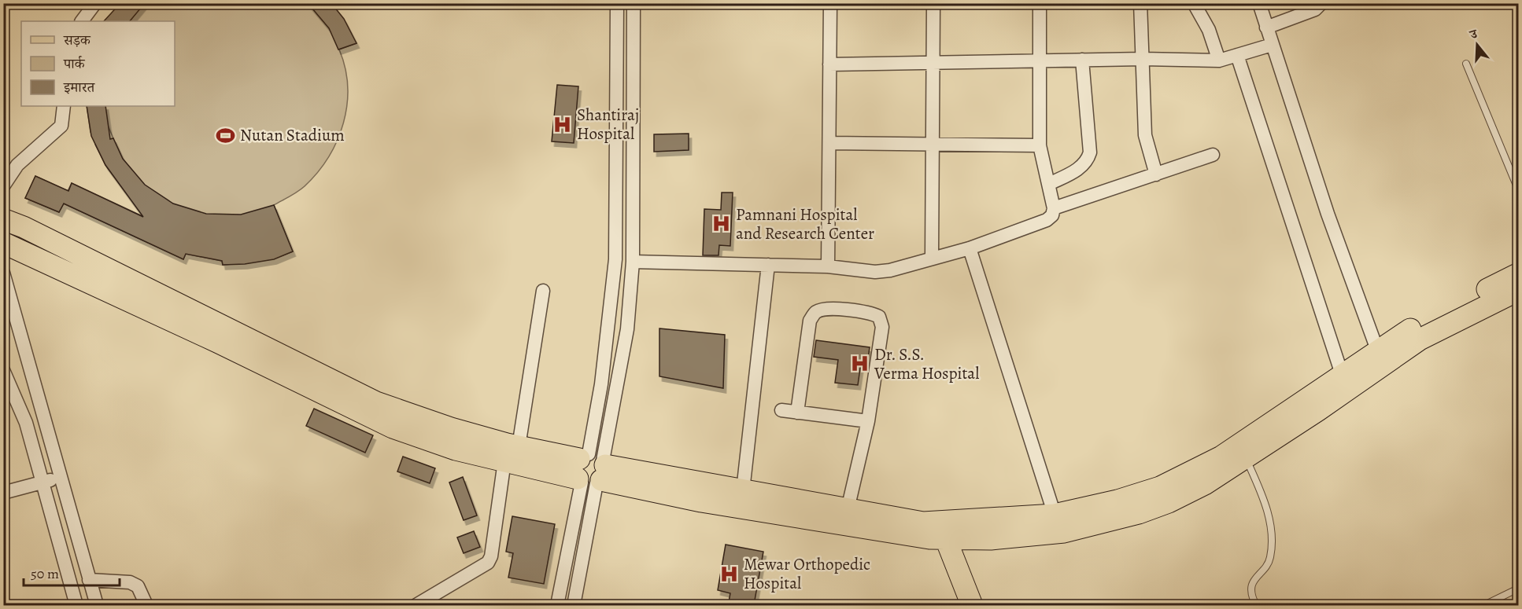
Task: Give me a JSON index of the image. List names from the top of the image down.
{
  "places": {
    "hospital": [
      "Shantiraj Hospital",
      "Pamnani Hospital and Research Center",
      "Dr. S.S. Verma Hospital",
      "Mewar Orthopedic Hospital"
    ],
    "sports": ["Nutan Stadium"]
  },
  "legend": ["सड़क", "पार्क", "इमारत"],
  "scale_bar": "50 m",
  "north": "top"
}
